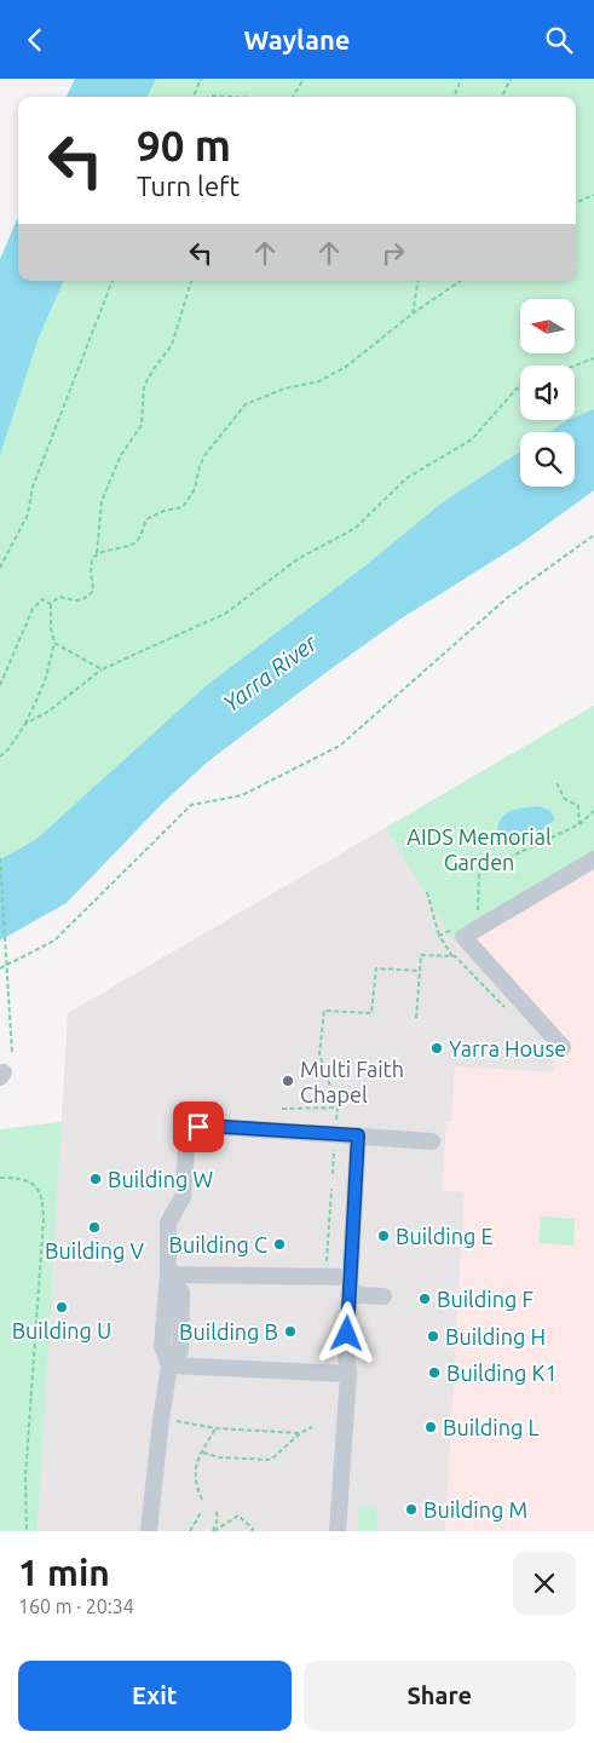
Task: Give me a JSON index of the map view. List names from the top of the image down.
{
  "water": ["Yarra River"],
  "parks": ["AIDS Memorial Garden"],
  "places": [
    "Yarra House",
    "Multi Faith Chapel",
    "Building W",
    "Building V",
    "Building E",
    "Building C",
    "Building F",
    "Building U",
    "Building B",
    "Building H",
    "Building K1",
    "Building L",
    "Building M"
  ],
  "north": "left",
  "page": {
    "header": "Waylane",
    "turn": ["90 m", "Turn left"],
    "heading": ["1 min", "160 m · 20:34"],
    "buttons": ["Exit", "Share"]
  }
}
